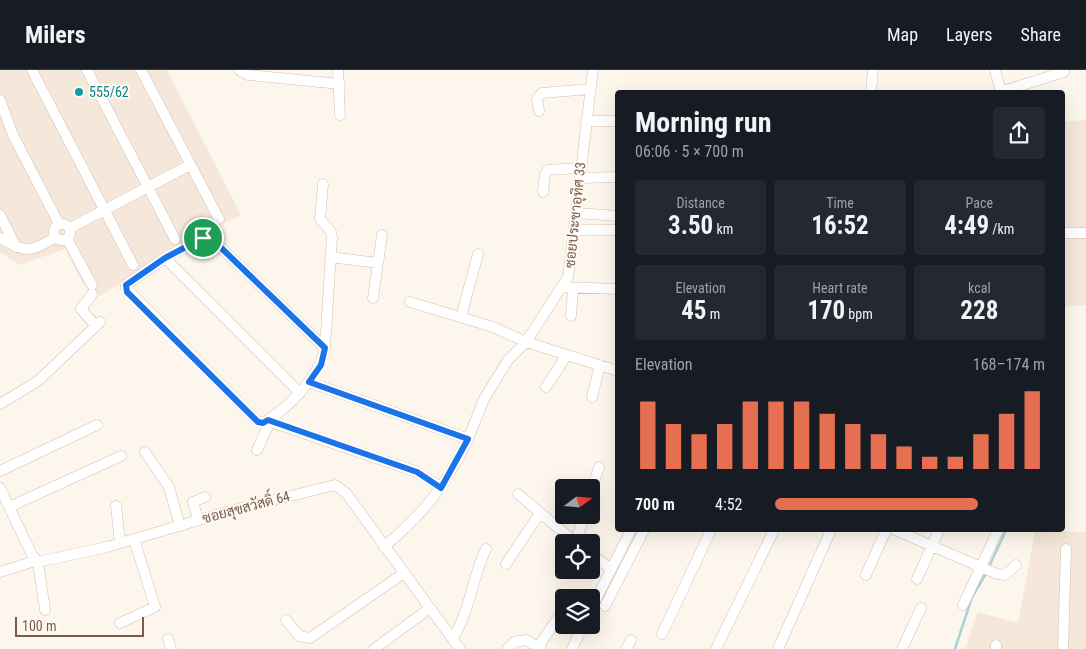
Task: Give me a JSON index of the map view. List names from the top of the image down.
{
  "streets": {
    "street": ["ซอยประชาอุทิศ 33", "ซอยสุขสวัสดิ์ 64"]
  },
  "crossings": [
    ["ซอยประชาอุทิศ 33", "ซอยสุขสวัสดิ์ 64"]
  ],
  "places": ["555/62"],
  "scale_bar": "100 m",
  "north": "right",
  "page": {
    "header": "Milers",
    "nav": ["Map", "Layers", "Share"],
    "heading": ["Morning run", "06:06 · 5 × 700 m"],
    "stats": [
      ["Distance", "3.50 km"],
      ["Time", "16:52"],
      ["Pace", "4:49 /km"],
      ["Elevation", "45 m"],
      ["Heart rate", "170 bpm"],
      ["kcal", "228"]
    ],
    "chart": ["Elevation", "168–174 m"],
    "list": [
      {
        "name": "700 m",
        "note": "4:52"
      }
    ],
    "scale": "100 m"
  }
}
